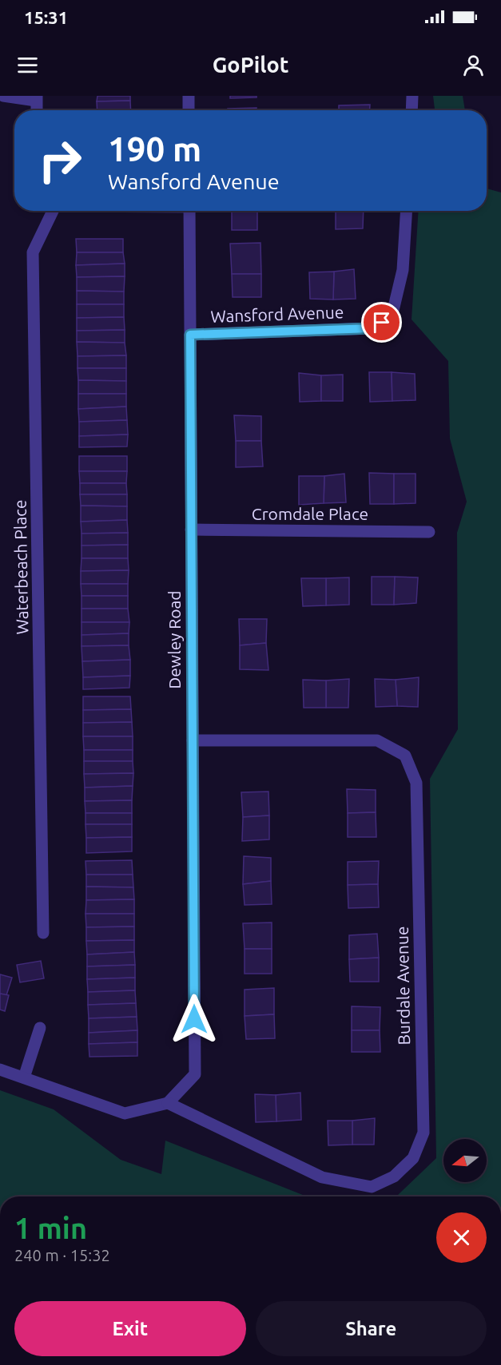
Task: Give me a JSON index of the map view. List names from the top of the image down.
{
  "streets": {
    "street": [
      "Wansford Avenue",
      "Cromdale Place",
      "Waterbeach Place",
      "Dewley Road",
      "Burdale Avenue"
    ]
  },
  "crossings": [
    ["Wansford Avenue", "Dewley Road"],
    ["Cromdale Place", "Dewley Road"],
    ["Dewley Road", "Burdale Avenue"]
  ],
  "north": "left",
  "page": {
    "status": "15:31",
    "header": "GoPilot",
    "turn": ["190 m", "Wansford Avenue"],
    "heading": ["1 min", "240 m · 15:32"],
    "buttons": ["Exit", "Share"]
  }
}
